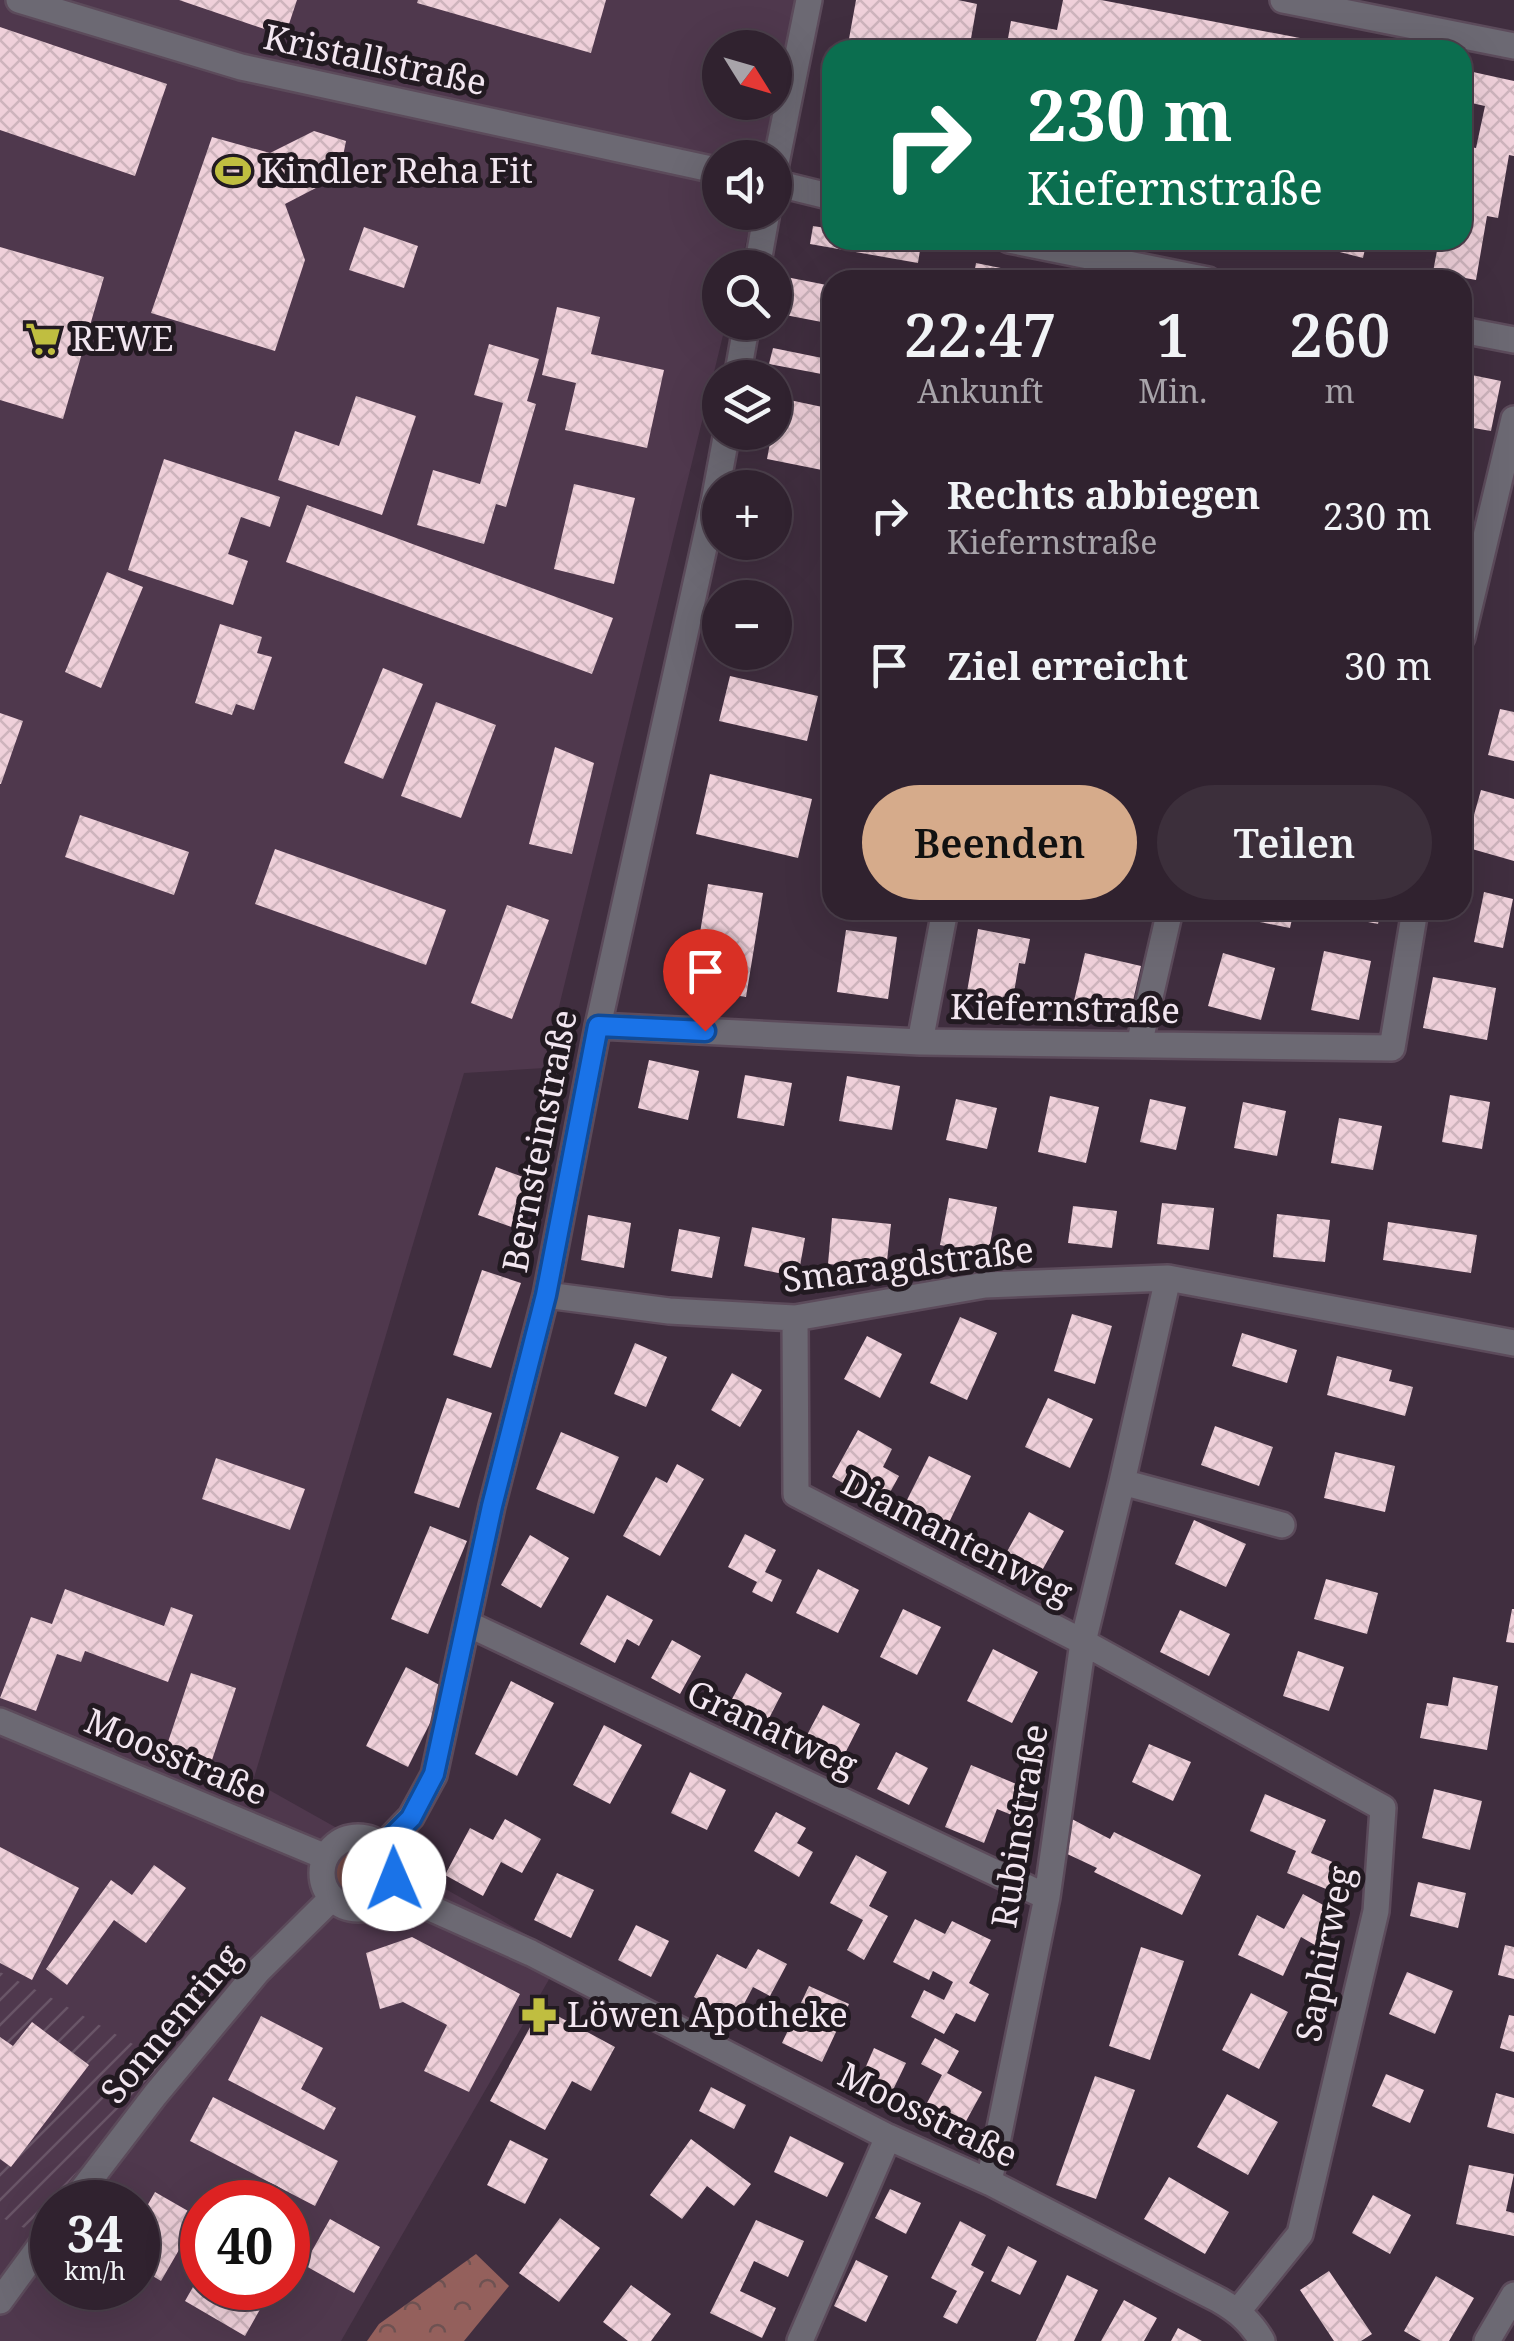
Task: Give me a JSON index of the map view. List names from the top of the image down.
{
  "streets": {
    "street": [
      "Kristallstraße",
      "Kiefernstraße",
      "Bernsteinstraße",
      "Smaragdstraße",
      "Diamantenweg",
      "Granatweg",
      "Moosstraße",
      "Rubinstraße",
      "Saphirweg",
      "Sonnenring"
    ]
  },
  "crossings": [
    ["Kiefernstraße", "Bernsteinstraße"],
    ["Bernsteinstraße", "Smaragdstraße"],
    ["Bernsteinstraße", "Granatweg"],
    ["Bernsteinstraße", "Moosstraße"],
    ["Bernsteinstraße", "Sonnenring"],
    ["Smaragdstraße", "Diamantenweg"],
    ["Smaragdstraße", "Rubinstraße"],
    ["Diamantenweg", "Rubinstraße"],
    ["Diamantenweg", "Saphirweg"],
    ["Granatweg", "Rubinstraße"],
    ["Moosstraße", "Rubinstraße"],
    ["Moosstraße", "Saphirweg"],
    ["Moosstraße", "Sonnenring"],
    ["Rubinstraße", "Saphirweg"]
  ],
  "places": {
    "sports": ["Kindler Reha Fit"],
    "supermarket": ["REWE"],
    "pharmacy": ["Löwen Apotheke"]
  },
  "north": "bottom right",
  "page": {
    "map_buttons": ["+", "−"],
    "turn": ["230 m", "Kiefernstraße"],
    "eta": [
      "22:47",
      "Ankunft",
      "1",
      "Min.",
      "260",
      "m"
    ],
    "list": [
      {
        "name": "Rechts abbiegen",
        "note": "Kiefernstraße",
        "value": "230 m"
      },
      {
        "name": "Ziel erreicht",
        "value": "30 m"
      }
    ],
    "buttons": ["Beenden", "Teilen"],
    "speed": "34 km/h",
    "limit": "40"
  }
}
